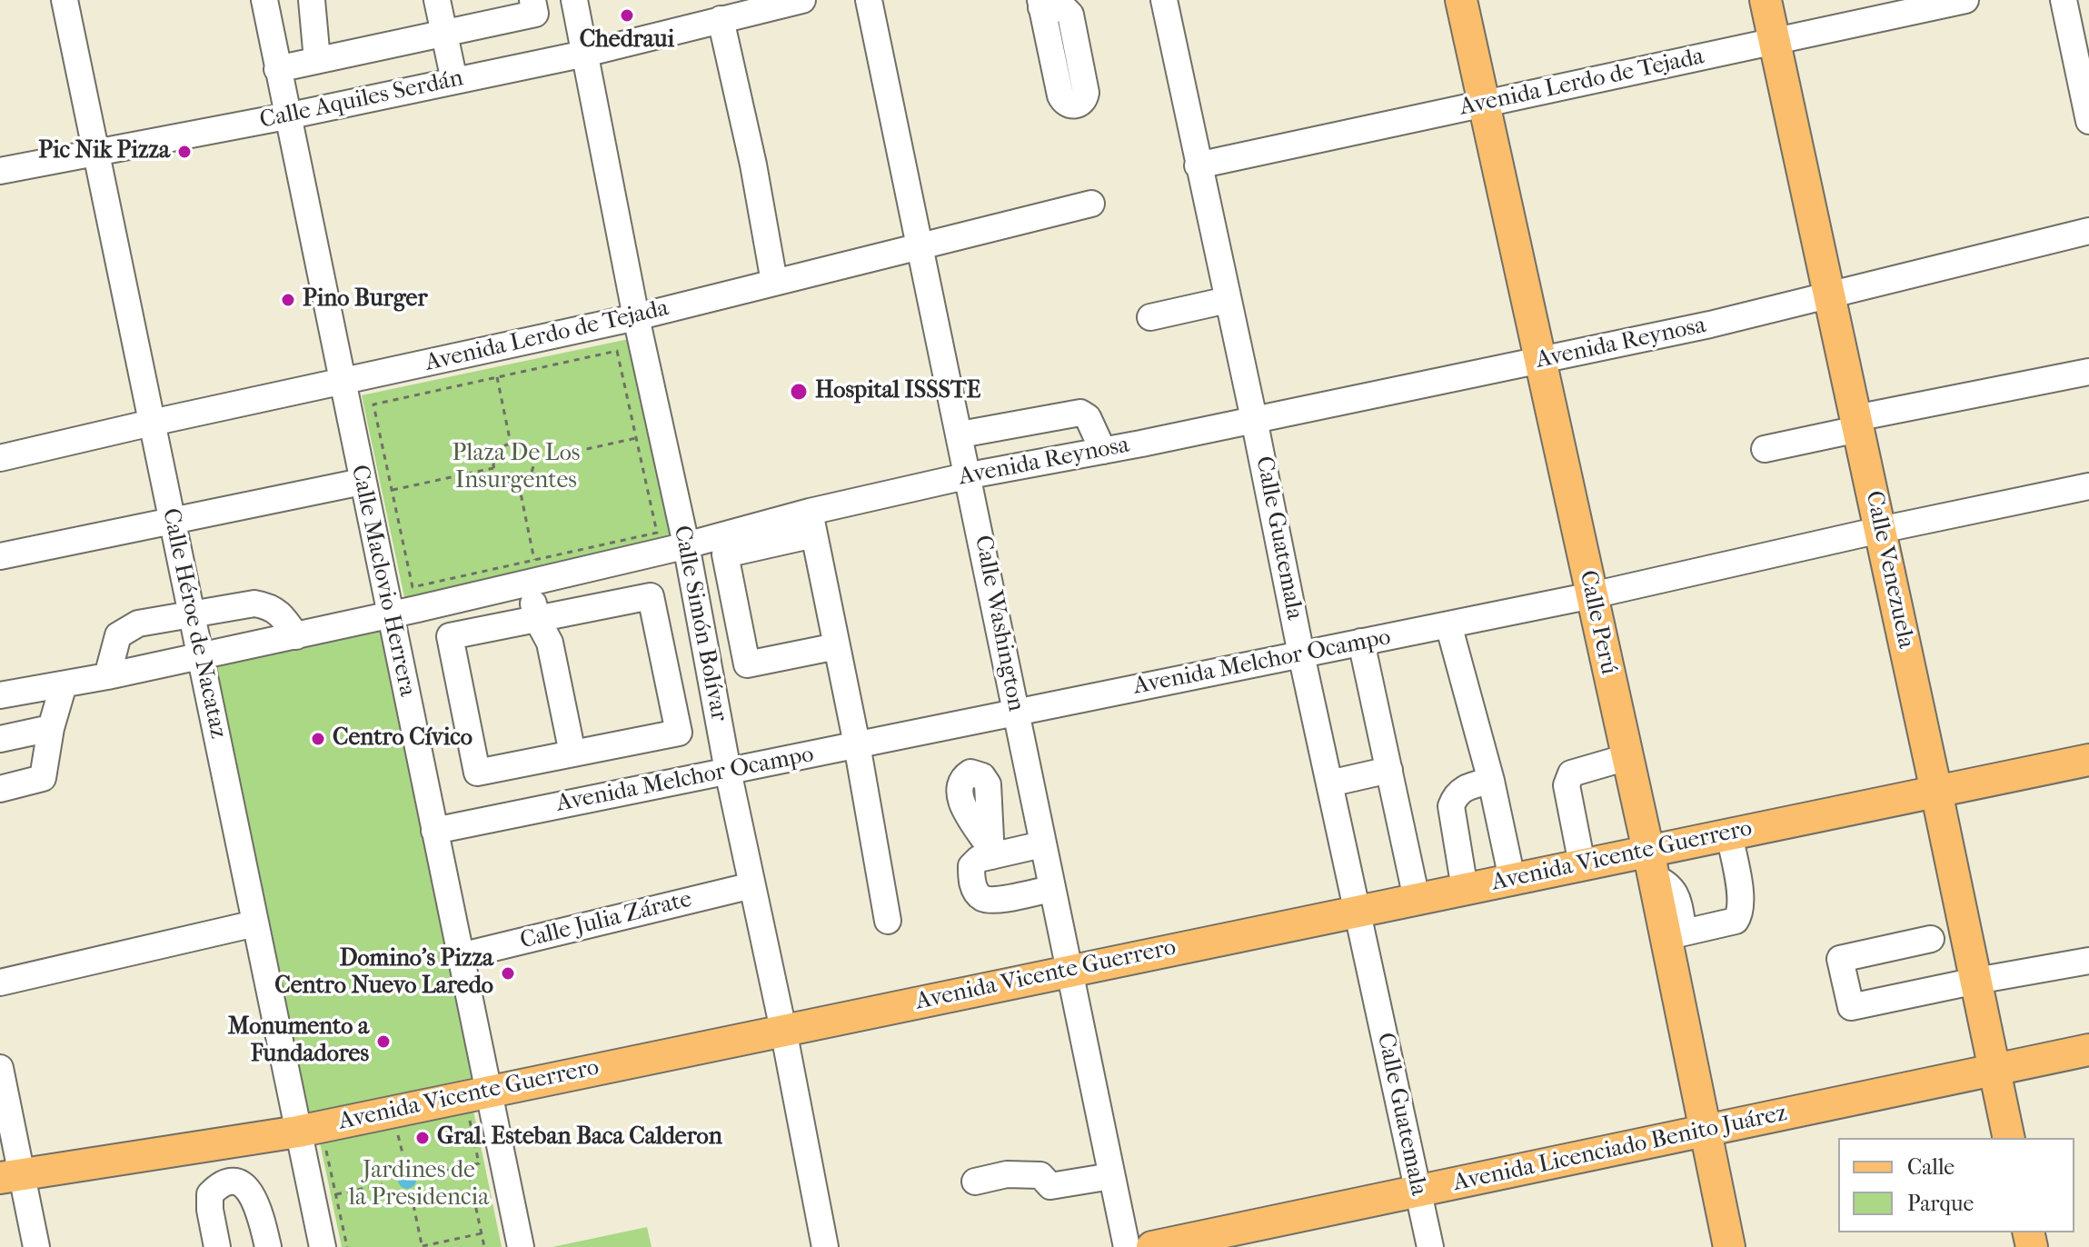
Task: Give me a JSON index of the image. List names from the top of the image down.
{
  "streets": {
    "main road": [
      "Calle Venezuela",
      "Calle Perú",
      "Avenida Vicente Guerrero",
      "Avenida Licenciado Benito Juárez"
    ],
    "street": [
      "Avenida Lerdo de Tejada",
      "Calle Aquiles Serdán",
      "Avenida Reynosa",
      "Calle Guatemala",
      "Calle Maclovio Herrera",
      "Calle Héroe de Nacataz",
      "Calle Simón Bolívar",
      "Calle Washington",
      "Avenida Melchor Ocampo",
      "Calle Julia Zárate"
    ]
  },
  "crossings": [
    ["Avenida Lerdo de Tejada", "Calle Guatemala"],
    ["Avenida Lerdo de Tejada", "Calle Venezuela"],
    ["Avenida Lerdo de Tejada", "Calle Maclovio Herrera"],
    ["Avenida Lerdo de Tejada", "Calle Perú"],
    ["Avenida Lerdo de Tejada", "Calle Héroe de Nacataz"],
    ["Avenida Lerdo de Tejada", "Calle Simón Bolívar"],
    ["Avenida Lerdo de Tejada", "Calle Washington"],
    ["Calle Aquiles Serdán", "Calle Maclovio Herrera"],
    ["Calle Aquiles Serdán", "Calle Héroe de Nacataz"],
    ["Calle Aquiles Serdán", "Calle Simón Bolívar"],
    ["Avenida Reynosa", "Calle Guatemala"],
    ["Avenida Reynosa", "Calle Venezuela"],
    ["Avenida Reynosa", "Calle Maclovio Herrera"],
    ["Avenida Reynosa", "Calle Perú"],
    ["Avenida Reynosa", "Calle Héroe de Nacataz"],
    ["Avenida Reynosa", "Calle Simón Bolívar"],
    ["Avenida Reynosa", "Calle Washington"],
    ["Calle Guatemala", "Avenida Melchor Ocampo"],
    ["Calle Guatemala", "Avenida Vicente Guerrero"],
    ["Calle Guatemala", "Avenida Licenciado Benito Juárez"],
    ["Calle Venezuela", "Avenida Melchor Ocampo"],
    ["Calle Venezuela", "Avenida Vicente Guerrero"],
    ["Calle Venezuela", "Avenida Licenciado Benito Juárez"],
    ["Calle Maclovio Herrera", "Avenida Melchor Ocampo"],
    ["Calle Maclovio Herrera", "Avenida Vicente Guerrero"],
    ["Calle Maclovio Herrera", "Calle Julia Zárate"],
    ["Calle Perú", "Avenida Melchor Ocampo"],
    ["Calle Perú", "Avenida Vicente Guerrero"],
    ["Calle Perú", "Avenida Licenciado Benito Juárez"],
    ["Calle Héroe de Nacataz", "Avenida Vicente Guerrero"],
    ["Calle Simón Bolívar", "Avenida Melchor Ocampo"],
    ["Calle Simón Bolívar", "Avenida Vicente Guerrero"],
    ["Calle Simón Bolívar", "Calle Julia Zárate"],
    ["Calle Washington", "Avenida Melchor Ocampo"],
    ["Calle Washington", "Avenida Vicente Guerrero"]
  ],
  "parks": ["Plaza De Los Insurgentes", "Jardines de la Presidencia"],
  "places": [
    "Chedraui",
    "Pic Nik Pizza",
    "Pino Burger",
    "Hospital ISSSTE",
    "Centro Cívico",
    "Domino's Pizza Centro Nuevo Laredo",
    "Monumento a Fundadores",
    "Gral. Esteban Baca Calderon"
  ],
  "legend": ["Calle", "Parque"]
}
